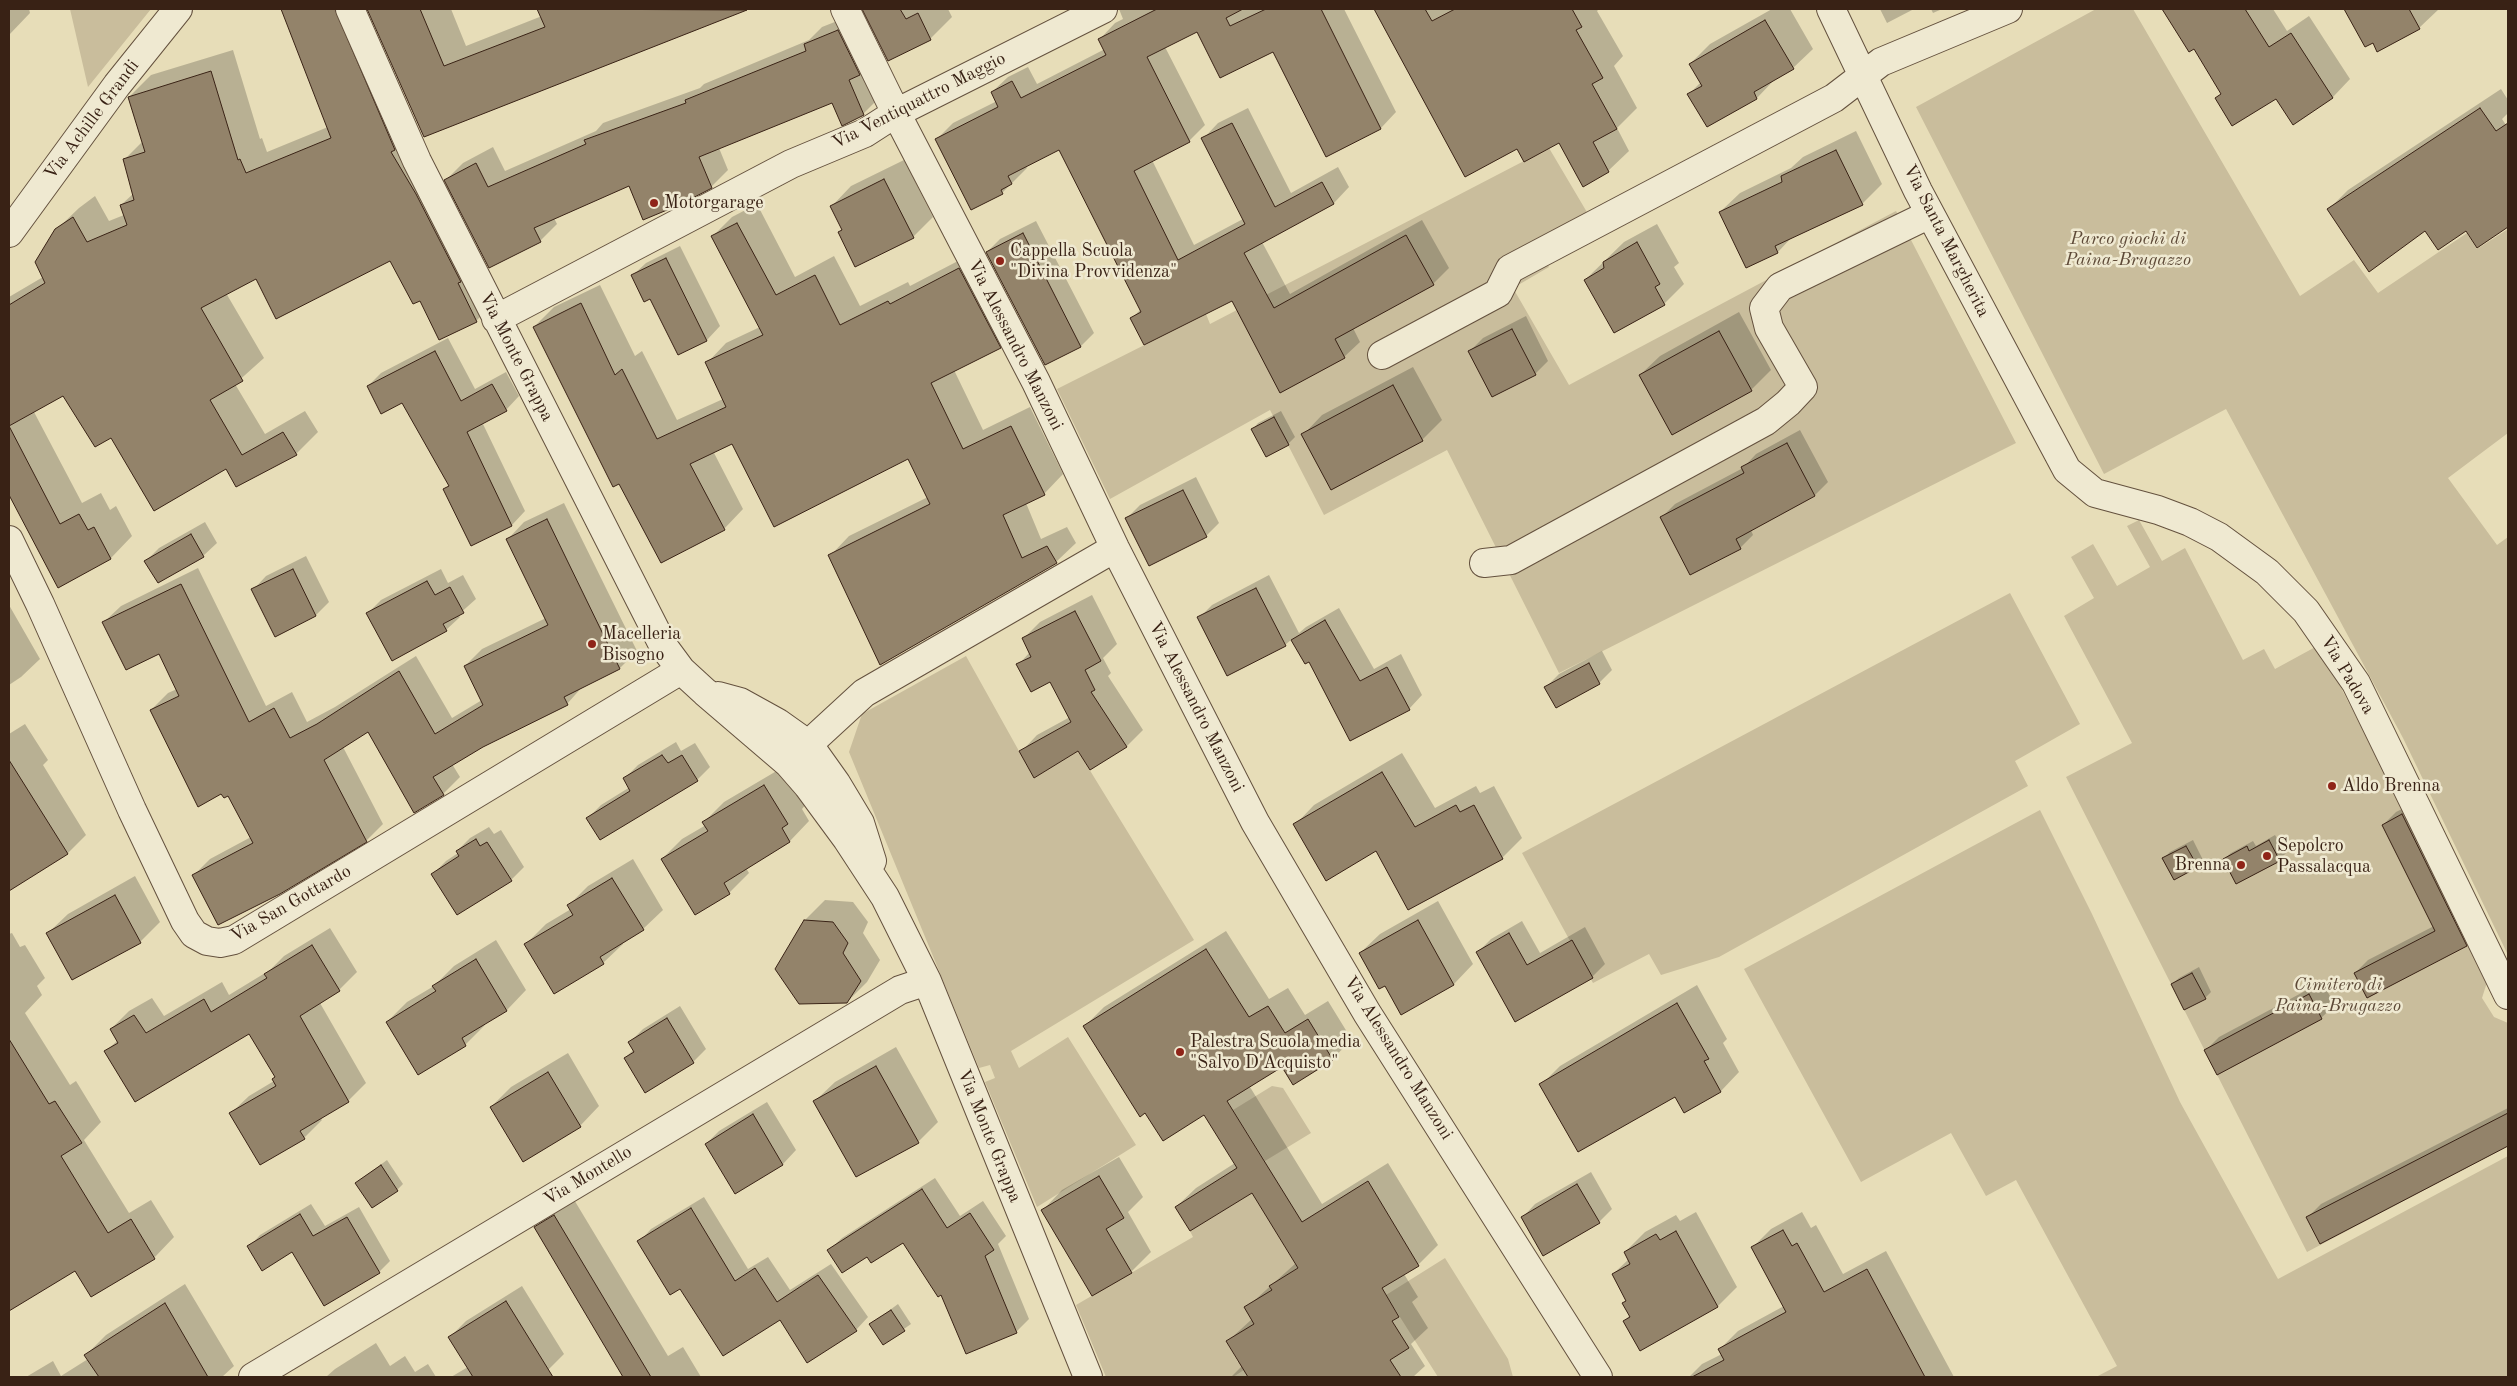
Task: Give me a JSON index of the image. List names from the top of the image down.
{
  "streets": {
    "street": [
      "Via Ventiquattro Maggio",
      "Via Achille Grandi",
      "Via Santa Margherita",
      "Via Alessandro Manzoni",
      "Via Monte Grappa",
      "Via Padova",
      "Via San Gottardo",
      "Via Montello"
    ]
  },
  "crossings": [
    ["Via Ventiquattro Maggio", "Via Alessandro Manzoni"],
    ["Via Ventiquattro Maggio", "Via Monte Grappa"],
    ["Via Santa Margherita", "Via Padova"],
    ["Via Monte Grappa", "Via San Gottardo"],
    ["Via Monte Grappa", "Via Montello"]
  ],
  "parks": ["Parco giochi di Paina-Brugazzo", "Cimitero di Paina-Brugazzo"],
  "places": [
    "Motorgarage",
    "Cappella Scuola \"Divina Provvidenza\"",
    "Macelleria Bisogno",
    "Aldo Brenna",
    "Sepolcro Passalacqua",
    "Brenna",
    "Palestra Scuola media \"Salvo D'Acquisto\""
  ]
}
